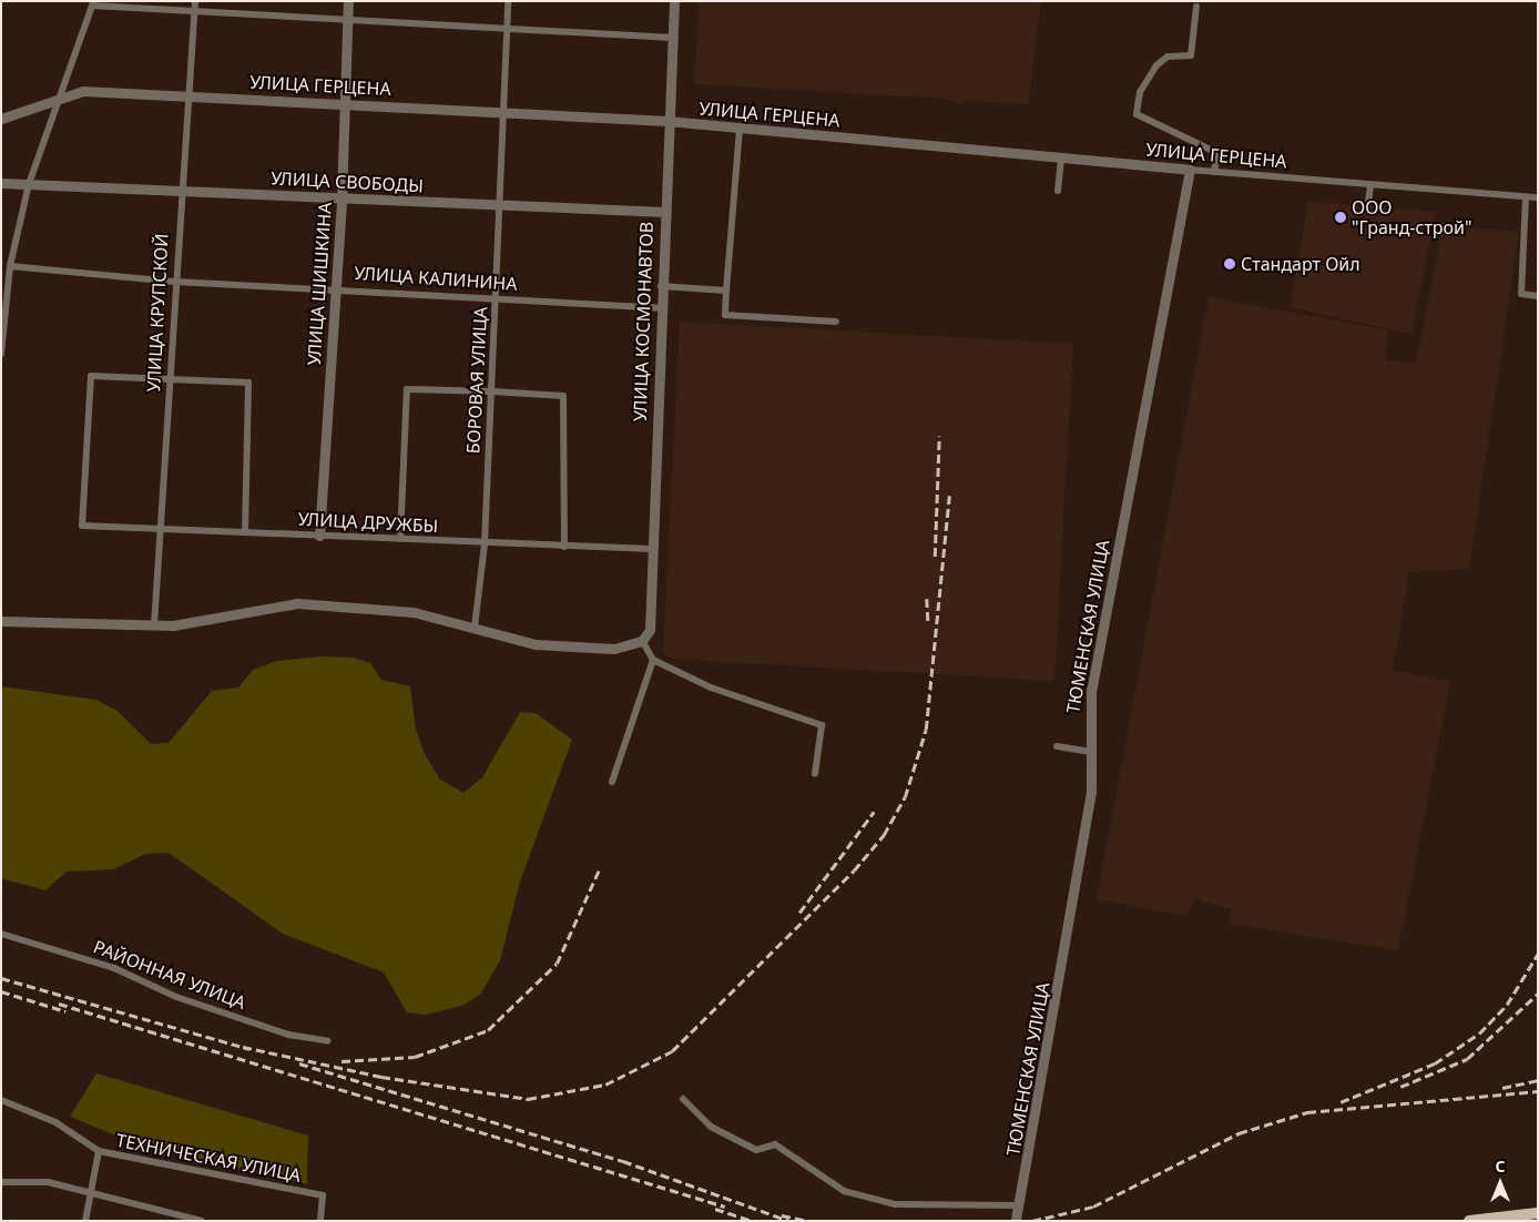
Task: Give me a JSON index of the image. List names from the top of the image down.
{
  "streets": {
    "street": [
      "УЛИЦА ГЕРЦЕНА",
      "УЛИЦА СВОБОДЫ",
      "УЛИЦА КАЛИНИНА",
      "УЛИЦА ШИШКИНА",
      "УЛИЦА КРУПСКОЙ",
      "УЛИЦА КОСМОНАВТОВ",
      "БОРОВАЯ УЛИЦА",
      "УЛИЦА ДРУЖБЫ",
      "ТЮМЕНСКАЯ УЛИЦА",
      "РАЙОННАЯ УЛИЦА",
      "ТЕХНИЧЕСКАЯ УЛИЦА"
    ]
  },
  "crossings": [
    ["УЛИЦА ГЕРЦЕНА", "УЛИЦА ШИШКИНА"],
    ["УЛИЦА ГЕРЦЕНА", "УЛИЦА КРУПСКОЙ"],
    ["УЛИЦА ГЕРЦЕНА", "УЛИЦА КОСМОНАВТОВ"],
    ["УЛИЦА ГЕРЦЕНА", "БОРОВАЯ УЛИЦА"],
    ["УЛИЦА ГЕРЦЕНА", "ТЮМЕНСКАЯ УЛИЦА"],
    ["УЛИЦА СВОБОДЫ", "УЛИЦА ШИШКИНА"],
    ["УЛИЦА СВОБОДЫ", "УЛИЦА КРУПСКОЙ"],
    ["УЛИЦА СВОБОДЫ", "УЛИЦА КОСМОНАВТОВ"],
    ["УЛИЦА СВОБОДЫ", "БОРОВАЯ УЛИЦА"],
    ["УЛИЦА КАЛИНИНА", "УЛИЦА ШИШКИНА"],
    ["УЛИЦА КАЛИНИНА", "УЛИЦА КРУПСКОЙ"],
    ["УЛИЦА КАЛИНИНА", "УЛИЦА КОСМОНАВТОВ"],
    ["УЛИЦА КАЛИНИНА", "БОРОВАЯ УЛИЦА"],
    ["УЛИЦА ШИШКИНА", "УЛИЦА ДРУЖБЫ"],
    ["УЛИЦА КРУПСКОЙ", "УЛИЦА ДРУЖБЫ"],
    ["УЛИЦА КОСМОНАВТОВ", "УЛИЦА ДРУЖБЫ"],
    ["БОРОВАЯ УЛИЦА", "УЛИЦА ДРУЖБЫ"]
  ],
  "places": ["ООО \"Гранд-строй\"", "Стандарт Ойл"],
  "north": "top"
}
